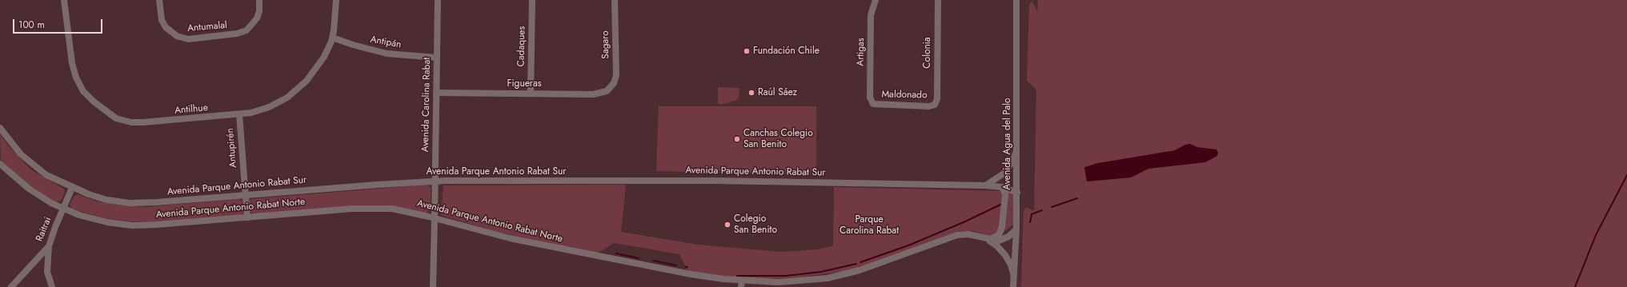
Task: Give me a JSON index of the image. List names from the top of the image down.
{
  "streets": {
    "street": [
      "Antumalal",
      "Antipán",
      "Sagaro",
      "Cadaques",
      "Artigas",
      "Colonia",
      "Figueras",
      "Maldonado",
      "Avenida Carolina Rabat",
      "Antilhue",
      "Avenida Agua del Palo",
      "Antupirén",
      "Avenida Parque Antonio Rabat Sur",
      "Avenida Parque Antonio Rabat Norte",
      "Raitrai"
    ]
  },
  "crossings": [
    ["Antipán", "Avenida Carolina Rabat"],
    ["Antipán", "Antilhue"],
    ["Sagaro", "Figueras"],
    ["Cadaques", "Figueras"],
    ["Artigas", "Maldonado"],
    ["Colonia", "Maldonado"],
    ["Figueras", "Avenida Carolina Rabat"],
    ["Avenida Carolina Rabat", "Avenida Parque Antonio Rabat Sur"],
    ["Avenida Carolina Rabat", "Avenida Parque Antonio Rabat Norte"],
    ["Antilhue", "Antupirén"],
    ["Avenida Agua del Palo", "Avenida Parque Antonio Rabat Sur"],
    ["Avenida Agua del Palo", "Avenida Parque Antonio Rabat Norte"],
    ["Antupirén", "Avenida Parque Antonio Rabat Sur"],
    ["Antupirén", "Avenida Parque Antonio Rabat Norte"],
    ["Avenida Parque Antonio Rabat Sur", "Raitrai"],
    ["Avenida Parque Antonio Rabat Norte", "Raitrai"]
  ],
  "parks": ["Parque Carolina Rabat"],
  "places": [
    "Fundación Chile",
    "Raúl Sáez",
    "Canchas Colegio San Benito",
    "Colegio San Benito"
  ],
  "scale_bar": "100 m"
}
